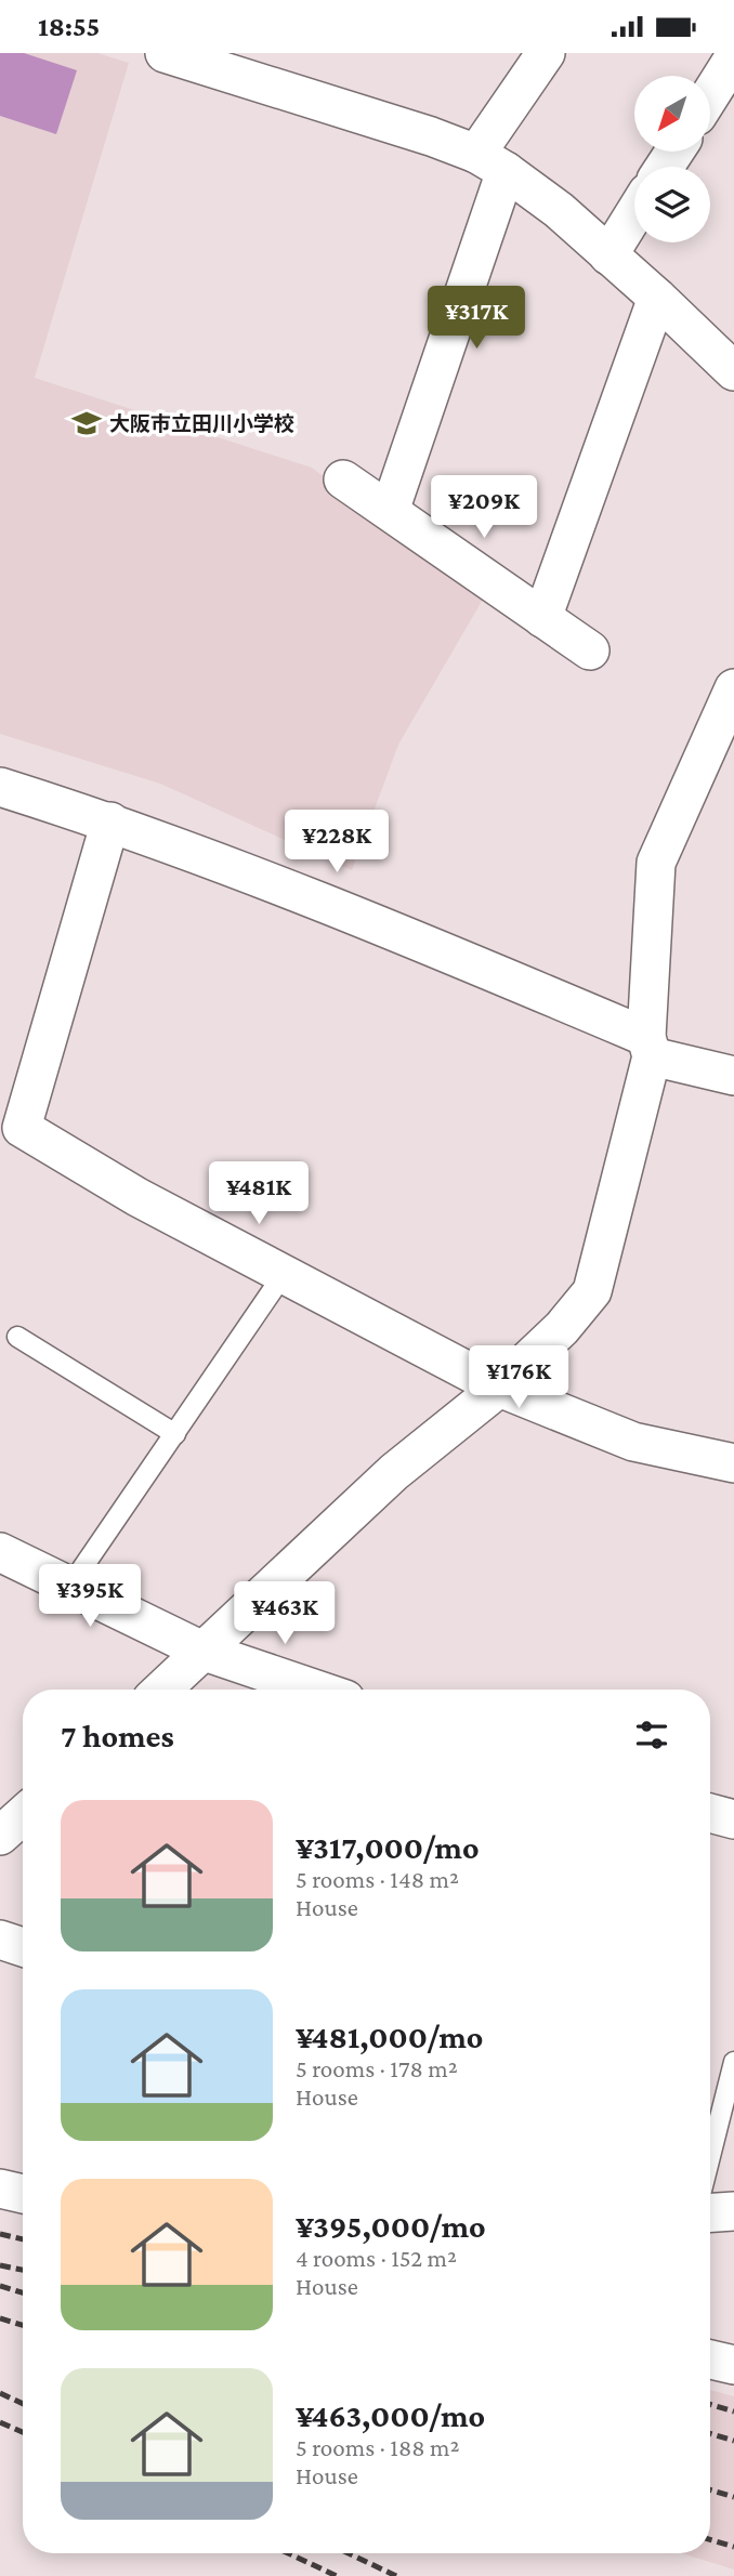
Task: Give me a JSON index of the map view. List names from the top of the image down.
{
  "places": {
    "school or university": ["大阪市立田川小学校"]
  },
  "north": "bottom left",
  "page": {
    "status": "18:55",
    "price": [
      "¥317K",
      "¥209K",
      "¥228K",
      "¥481K",
      "¥176K",
      "¥395K",
      "¥463K"
    ],
    "heading": "7 homes",
    "list": [
      {
        "name": "¥317,000/mo",
        "note": "5 rooms · 148 m² · House"
      },
      {
        "name": "¥481,000/mo",
        "note": "5 rooms · 178 m² · House"
      },
      {
        "name": "¥395,000/mo",
        "note": "4 rooms · 152 m² · House"
      },
      {
        "name": "¥463,000/mo",
        "note": "5 rooms · 188 m² · House"
      }
    ]
  }
}
